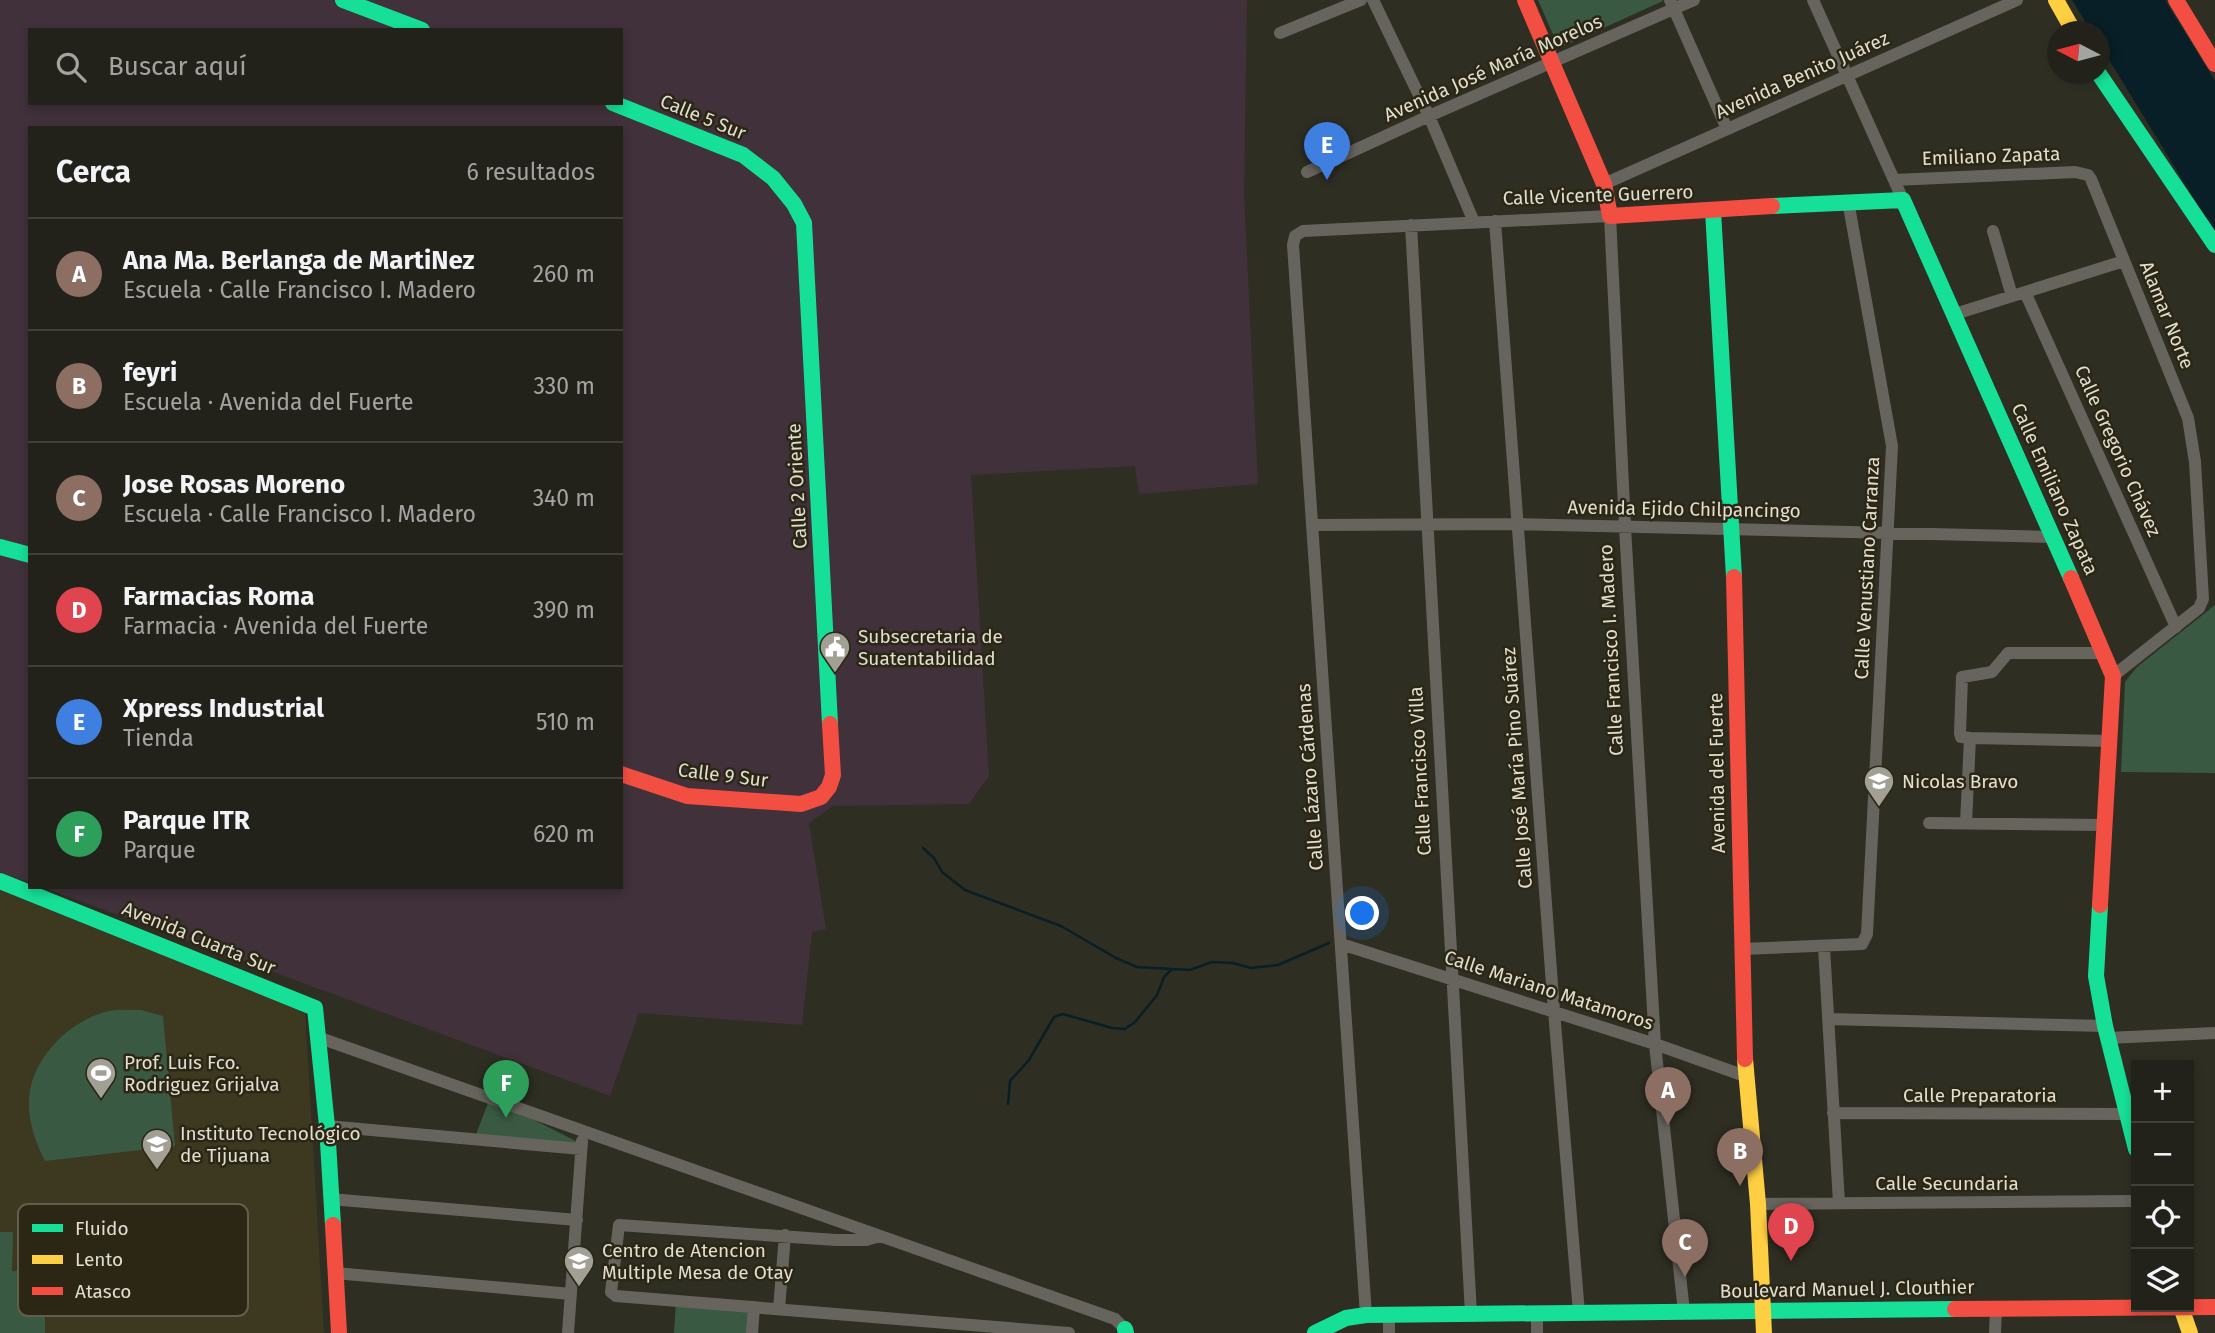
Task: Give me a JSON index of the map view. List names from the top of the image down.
{
  "streets": {
    "main road": [
      "Calle 5 Sur",
      "Calle Vicente Guerrero",
      "Calle 2 Oriente",
      "Calle Emiliano Zapata",
      "Calle Francisco I. Madero",
      "Avenida del Fuerte",
      "Calle 9 Sur",
      "Avenida Cuarta Sur",
      "Boulevard Manuel J. Clouthier"
    ],
    "street": [
      "Avenida José María Morelos",
      "Avenida Benito Juárez",
      "Emiliano Zapata",
      "Alamar Norte",
      "Calle Gregorio Chávez",
      "Avenida Ejido Chilpancingo",
      "Calle Venustiano Carranza",
      "Calle José María Pino Suárez",
      "Calle Francisco Villa",
      "Calle Lázaro Cárdenas",
      "Calle Mariano Matamoros",
      "Calle Preparatoria",
      "Calle Secundaria"
    ]
  },
  "crossings": [
    ["Avenida José María Morelos", "Calle Francisco I. Madero"],
    ["Avenida Benito Juárez", "Calle Emiliano Zapata"],
    ["Avenida Benito Juárez", "Calle Francisco I. Madero"],
    ["Calle 5 Sur", "Calle 2 Oriente"],
    ["Emiliano Zapata", "Alamar Norte"],
    ["Emiliano Zapata", "Calle Emiliano Zapata"],
    ["Calle Vicente Guerrero", "Calle Emiliano Zapata"],
    ["Calle Vicente Guerrero", "Calle Venustiano Carranza"],
    ["Calle Vicente Guerrero", "Calle Francisco I. Madero"],
    ["Calle Vicente Guerrero", "Calle José María Pino Suárez"],
    ["Calle Vicente Guerrero", "Calle Francisco Villa"],
    ["Calle Vicente Guerrero", "Avenida del Fuerte"],
    ["Calle Vicente Guerrero", "Calle Lázaro Cárdenas"],
    ["Alamar Norte", "Calle Gregorio Chávez"],
    ["Calle 2 Oriente", "Calle 9 Sur"],
    ["Calle Emiliano Zapata", "Avenida Ejido Chilpancingo"],
    ["Calle Emiliano Zapata", "Calle Preparatoria"],
    ["Avenida Ejido Chilpancingo", "Calle Venustiano Carranza"],
    ["Avenida Ejido Chilpancingo", "Calle Francisco I. Madero"],
    ["Avenida Ejido Chilpancingo", "Calle José María Pino Suárez"],
    ["Avenida Ejido Chilpancingo", "Calle Francisco Villa"],
    ["Avenida Ejido Chilpancingo", "Avenida del Fuerte"],
    ["Avenida Ejido Chilpancingo", "Calle Lázaro Cárdenas"],
    ["Calle Francisco I. Madero", "Calle Mariano Matamoros"],
    ["Calle Francisco I. Madero", "Boulevard Manuel J. Clouthier"],
    ["Calle José María Pino Suárez", "Calle Mariano Matamoros"],
    ["Calle José María Pino Suárez", "Boulevard Manuel J. Clouthier"],
    ["Calle Francisco Villa", "Calle Mariano Matamoros"],
    ["Calle Francisco Villa", "Boulevard Manuel J. Clouthier"],
    ["Avenida del Fuerte", "Calle Mariano Matamoros"],
    ["Avenida del Fuerte", "Calle Secundaria"],
    ["Avenida del Fuerte", "Boulevard Manuel J. Clouthier"],
    ["Calle Lázaro Cárdenas", "Calle Mariano Matamoros"],
    ["Calle Lázaro Cárdenas", "Boulevard Manuel J. Clouthier"]
  ],
  "places": {
    "public building": ["Subsecretaria de Suatentabilidad"],
    "school or university": ["Nicolas Bravo", "Instituto Tecnológico de Tijuana", "Centro de Atencion Multiple Mesa de Otay"],
    "sports": ["Prof. Luis Fco. Rodriguez Grijalva"]
  },
  "legend": ["Fluido", "Lento", "Atasco"],
  "north": "left",
  "page": {
    "search": "Buscar aquí",
    "pins": [
      "E",
      "F",
      "A",
      "B",
      "D",
      "C"
    ],
    "heading": ["Cerca", "6 resultados"],
    "list": [
      {
        "mark": "A",
        "name": "Ana Ma. Berlanga de MartiNez",
        "note": "Escuela · Calle Francisco I. Madero",
        "value": "260 m"
      },
      {
        "mark": "B",
        "name": "feyri",
        "note": "Escuela · Avenida del Fuerte",
        "value": "330 m"
      },
      {
        "mark": "C",
        "name": "Jose Rosas Moreno",
        "note": "Escuela · Calle Francisco I. Madero",
        "value": "340 m"
      },
      {
        "mark": "D",
        "name": "Farmacias Roma",
        "note": "Farmacia · Avenida del Fuerte",
        "value": "390 m"
      },
      {
        "mark": "E",
        "name": "Xpress Industrial",
        "note": "Tienda",
        "value": "510 m"
      },
      {
        "mark": "F",
        "name": "Parque ITR",
        "note": "Parque",
        "value": "620 m"
      }
    ],
    "map_buttons": ["+", "−"]
  }
}
